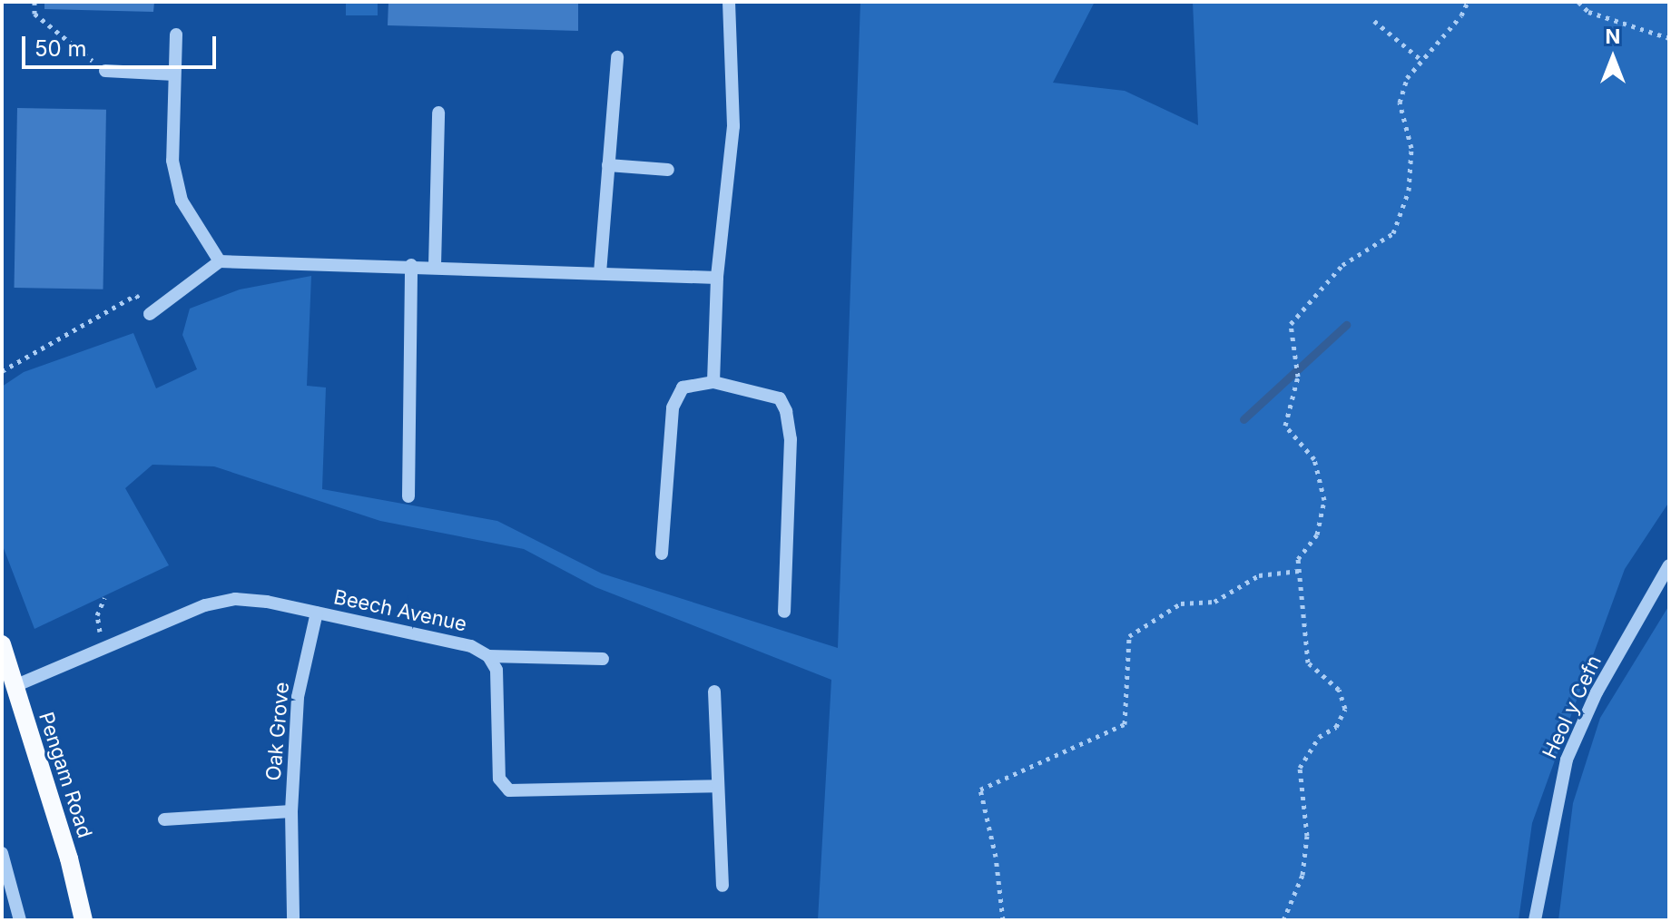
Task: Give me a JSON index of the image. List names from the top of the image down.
{
  "streets": {
    "main road": ["Pengam Road"],
    "street": ["Beech Avenue", "Heol y Cefn", "Oak Grove"]
  },
  "crossings": [
    ["Beech Avenue", "Oak Grove"],
    ["Beech Avenue", "Pengam Road"]
  ],
  "scale_bar": "50 m",
  "north": "top"
}
